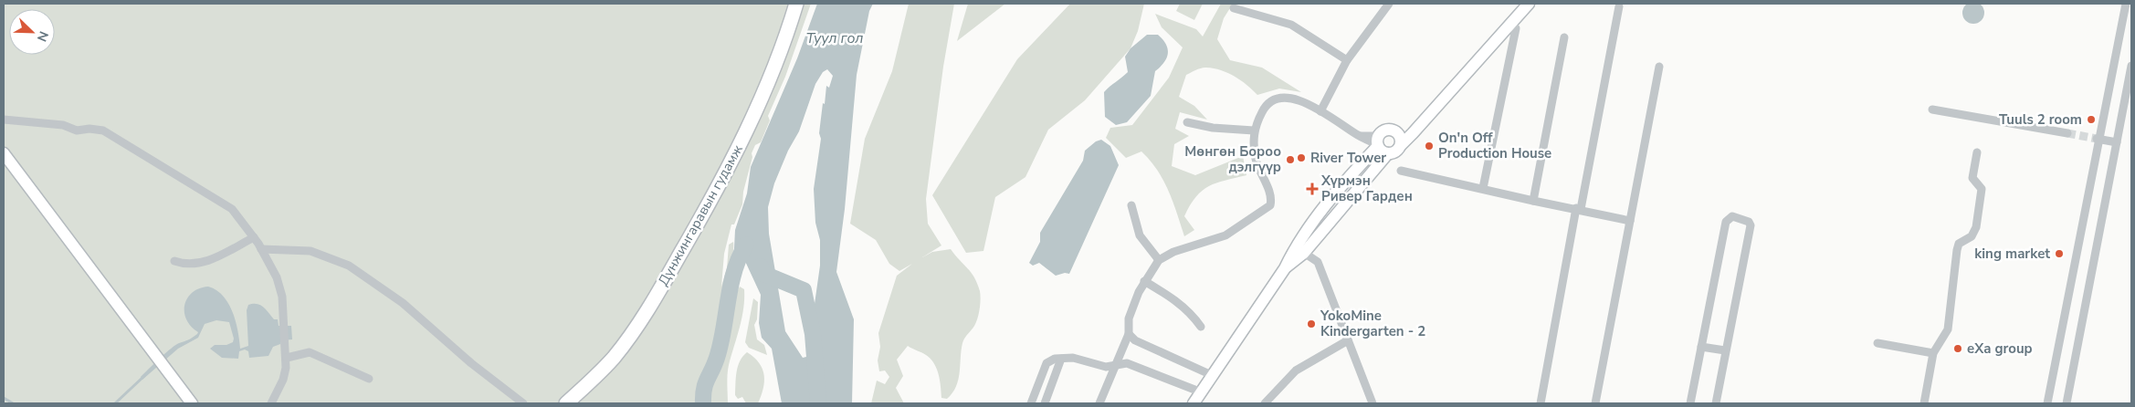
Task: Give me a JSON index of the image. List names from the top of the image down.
{
  "streets": {
    "main road": ["Дүнжингаравын гудамж"]
  },
  "water": ["Туул гол"],
  "places": {
    "other": [
      "Tuuls 2 room",
      "On'n Off Production House",
      "River Tower",
      "Мөнгөн Бороо дэлгүүр",
      "king market",
      "YokoMine Kindergarten - 2",
      "eXa group"
    ],
    "health": ["Хүрмэн Ривер Гарден"]
  },
  "north": "bottom right"
}
